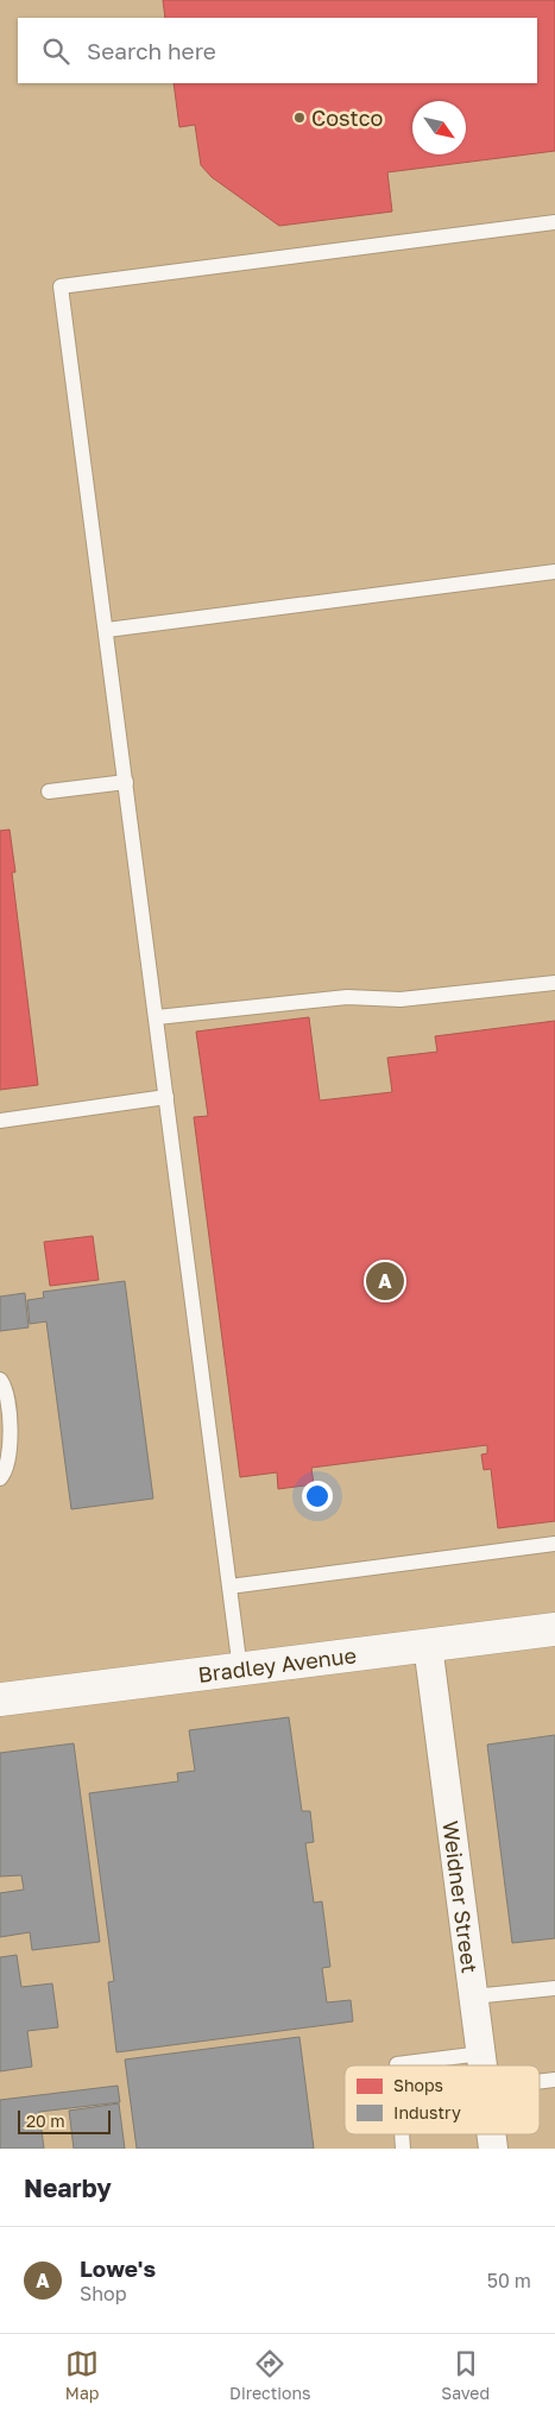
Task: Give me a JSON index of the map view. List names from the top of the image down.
{
  "streets": {
    "street": ["Bradley Avenue", "Weidner Street"]
  },
  "crossings": [
    ["Bradley Avenue", "Weidner Street"]
  ],
  "places": ["Costco"],
  "legend": ["Shops", "Industry"],
  "scale_bar": "20 m",
  "north": "bottom right",
  "page": {
    "search": "Search here",
    "pins": "A",
    "scale": "20 m",
    "heading": "Nearby",
    "list": [
      {
        "mark": "A",
        "name": "Lowe's",
        "note": "Shop",
        "value": "50 m"
      }
    ],
    "nav": ["Map", "Directions", "Saved"]
  }
}
